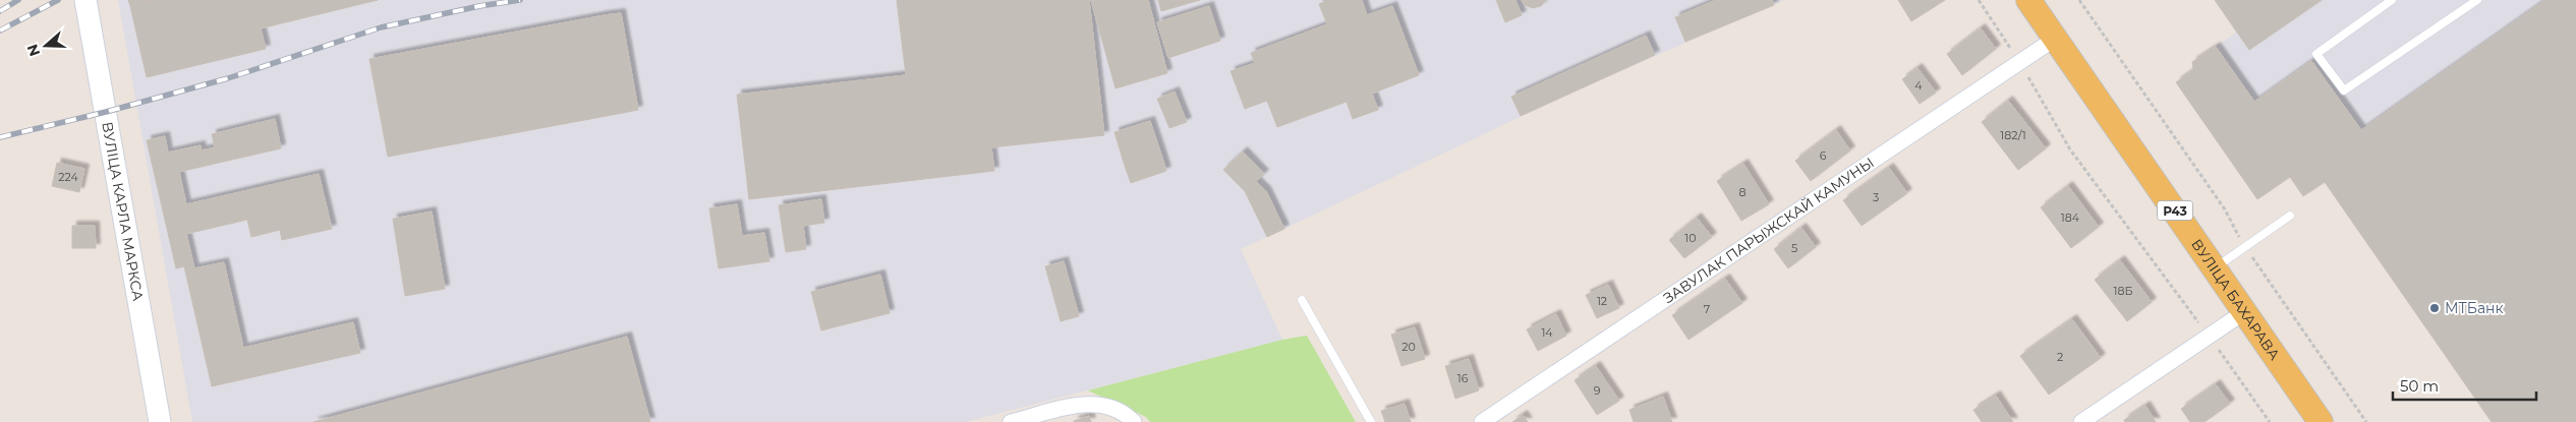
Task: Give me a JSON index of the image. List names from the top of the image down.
{
  "streets": {
    "main road": ["Р43", "ВУЛІЦА КАРЛА МАРКСА", "ВУЛІЦА БАХАРАВА"],
    "street": ["ЗАВУЛАК ПАРЫЖСКАЙ КАМУНЫ"]
  },
  "crossings": [
    ["ЗАВУЛАК ПАРЫЖСКАЙ КАМУНЫ", "ВУЛІЦА БАХАРАВА"]
  ],
  "places": ["МТБанк"],
  "house_numbers": [
    "4",
    "182/1",
    "6",
    "224",
    "8",
    "3",
    "184",
    "10",
    "5",
    "18Б",
    "12",
    "7",
    "14",
    "20",
    "2",
    "16",
    "9"
  ],
  "scale_bar": "50 m",
  "north": "left"
}
